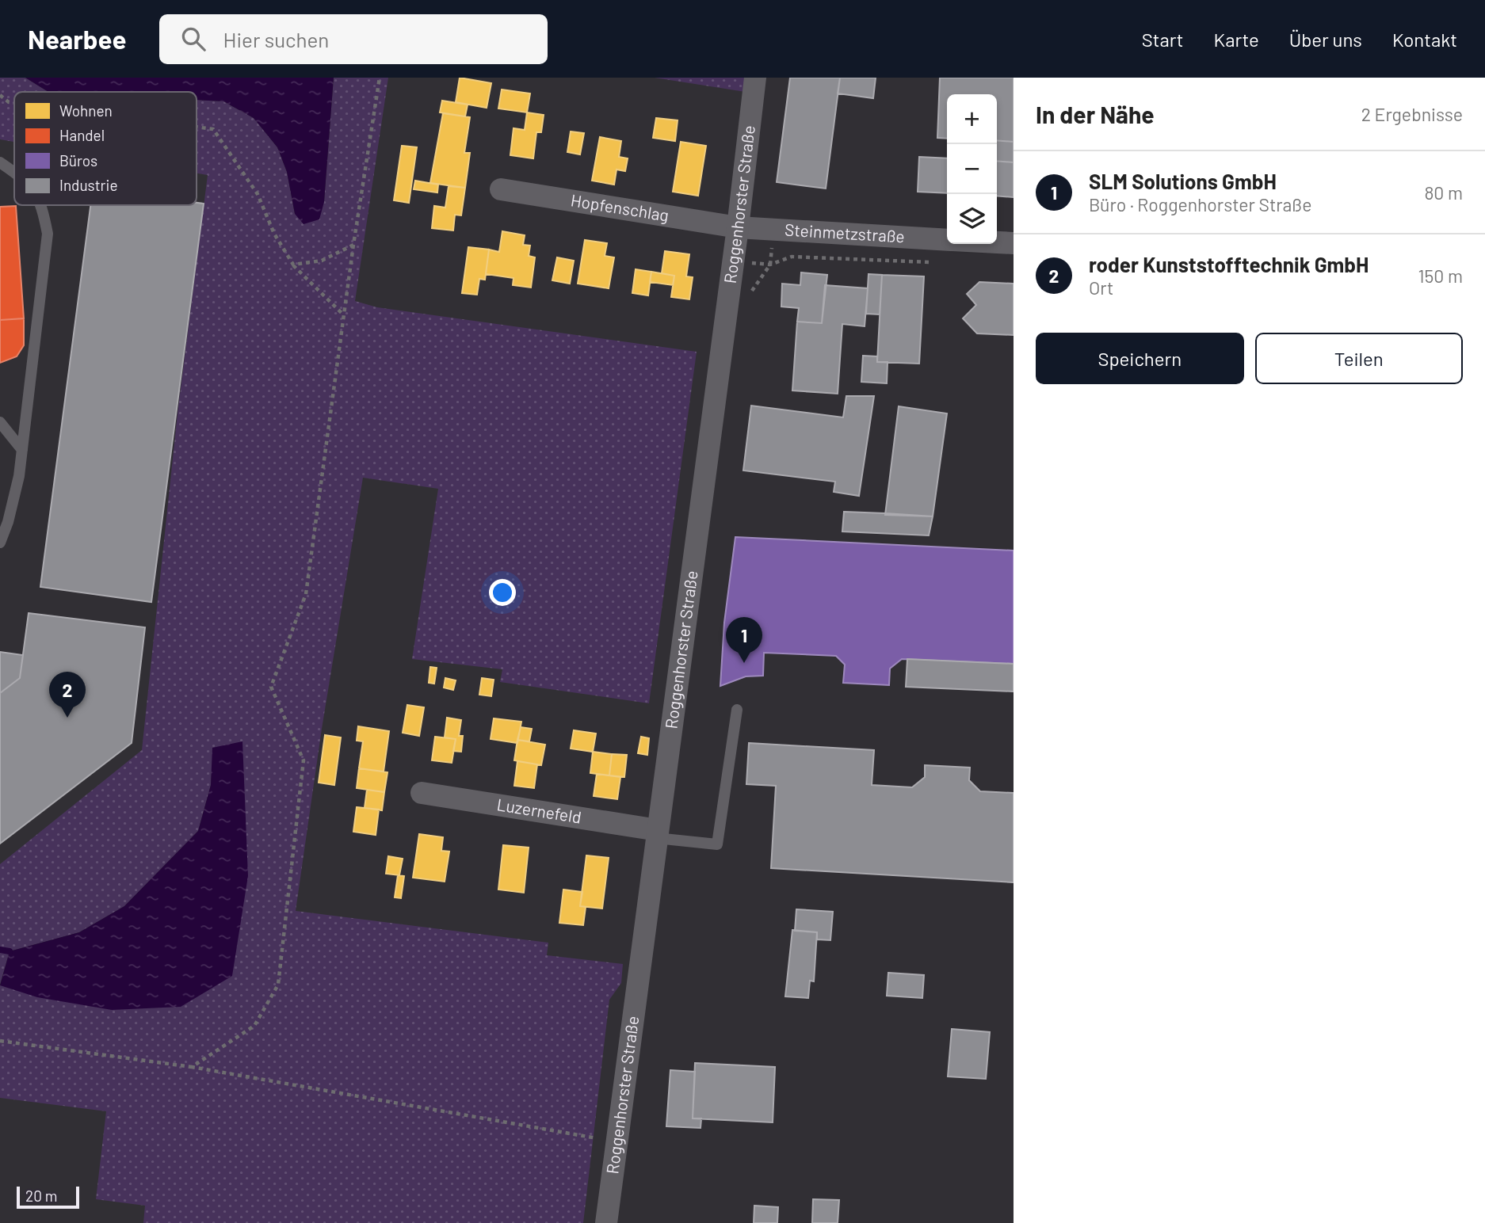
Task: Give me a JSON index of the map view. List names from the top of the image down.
{
  "streets": {
    "street": [
      "Roggenhorster Straße",
      "Hopfenschlag",
      "Steinmetzstraße",
      "Luzernefeld"
    ]
  },
  "crossings": [
    ["Roggenhorster Straße", "Hopfenschlag"],
    ["Roggenhorster Straße", "Steinmetzstraße"],
    ["Roggenhorster Straße", "Luzernefeld"],
    ["Hopfenschlag", "Steinmetzstraße"]
  ],
  "legend": [
    "Wohnen",
    "Handel",
    "Büros",
    "Industrie"
  ],
  "scale_bar": "20 m",
  "page": {
    "header": "Nearbee",
    "search": "Hier suchen",
    "nav": [
      "Start",
      "Karte",
      "Über uns",
      "Kontakt"
    ],
    "heading": ["In der Nähe", "2 Ergebnisse"],
    "map_buttons": ["+", "−"],
    "list": [
      {
        "mark": "1",
        "name": "SLM Solutions GmbH",
        "note": "Büro · Roggenhorster Straße",
        "value": "80 m"
      },
      {
        "mark": "2",
        "name": "roder Kunststofftechnik GmbH",
        "note": "Ort",
        "value": "150 m"
      }
    ],
    "buttons": ["Speichern", "Teilen"],
    "pins": ["1", "2"],
    "scale": "20 m"
  }
}
